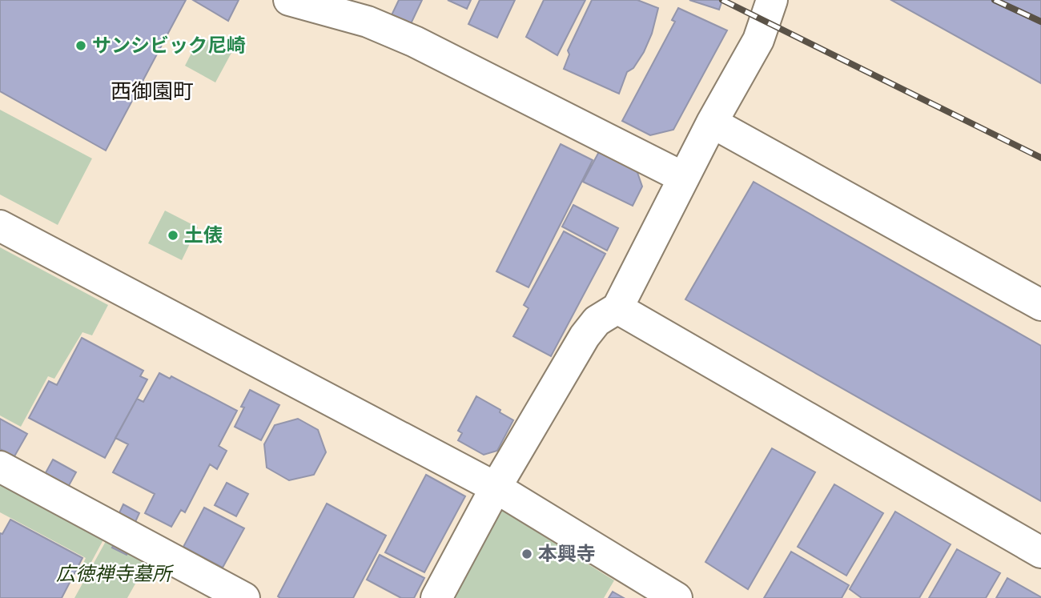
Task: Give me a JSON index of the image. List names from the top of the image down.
{
  "districts": ["西御園町"],
  "parks": ["広徳禅寺墓所"],
  "places": ["サンシビック尼崎", "土俵", "本興寺"]
}
